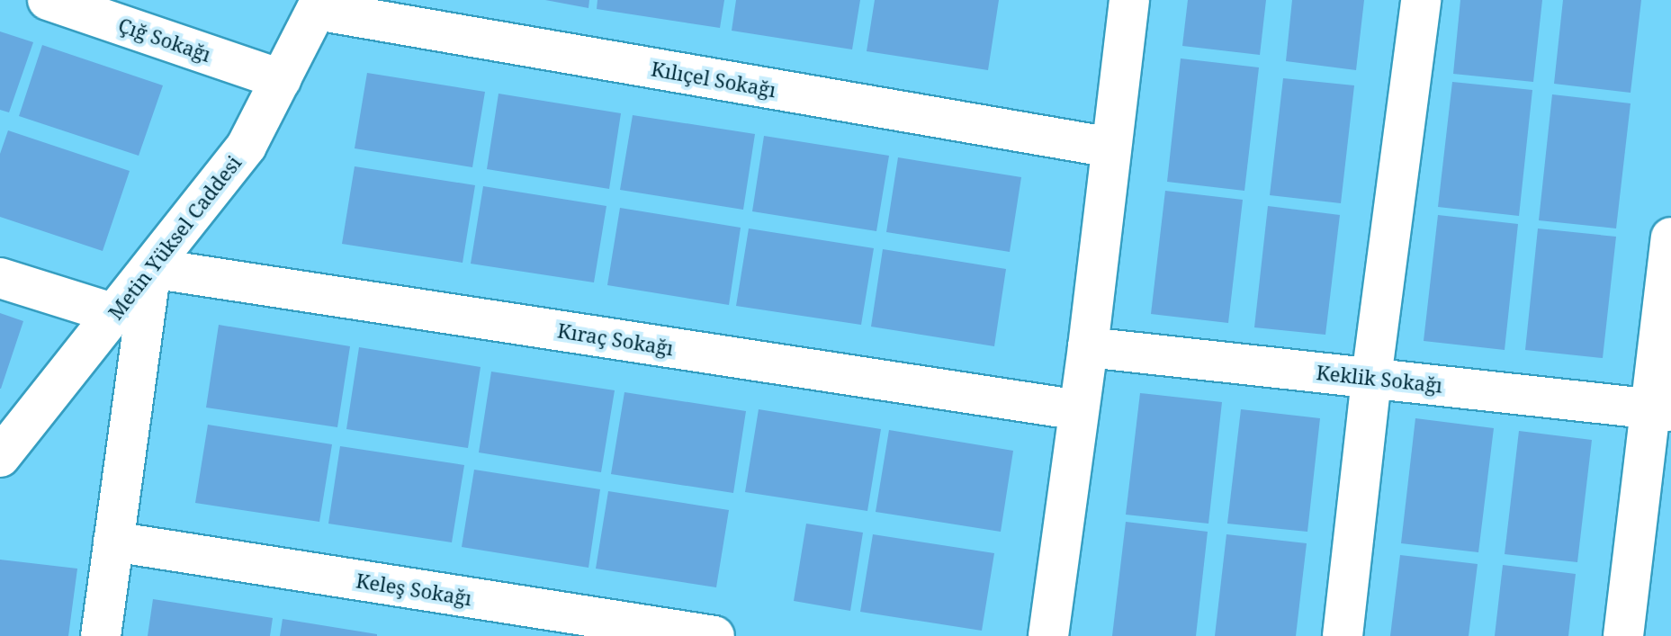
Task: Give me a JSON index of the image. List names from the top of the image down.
{
  "streets": {
    "street": [
      "Çığ Sokağı",
      "Kılıçel Sokağı",
      "Metin Yüksel Caddesi",
      "Kıraç Sokağı",
      "Keklik Sokağı",
      "Keleş Sokağı"
    ]
  },
  "crossings": [
    ["Çığ Sokağı", "Metin Yüksel Caddesi"],
    ["Kılıçel Sokağı", "Metin Yüksel Caddesi"],
    ["Metin Yüksel Caddesi", "Kıraç Sokağı"]
  ]
}
